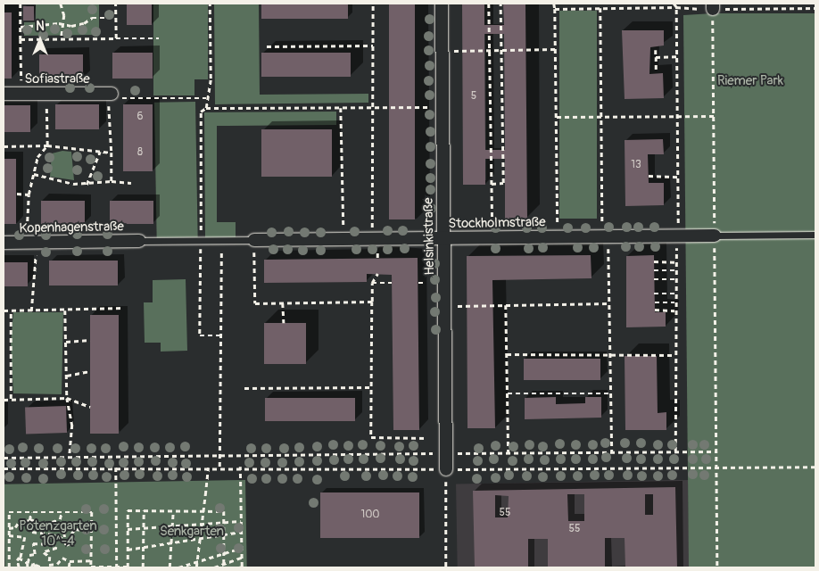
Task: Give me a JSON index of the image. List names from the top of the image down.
{
  "streets": {
    "street": [
      "Sofiastraße",
      "Stockholmstraße",
      "Kopenhagenstraße",
      "Helsinkistraße"
    ]
  },
  "crossings": [
    ["Stockholmstraße", "Helsinkistraße"]
  ],
  "parks": ["Riemer Park", "Potenzgarten 10^-4", "Senkgarten"],
  "house_numbers": [
    "5",
    "6",
    "8",
    "13",
    "55",
    "100",
    "55"
  ],
  "north": "top"
}
